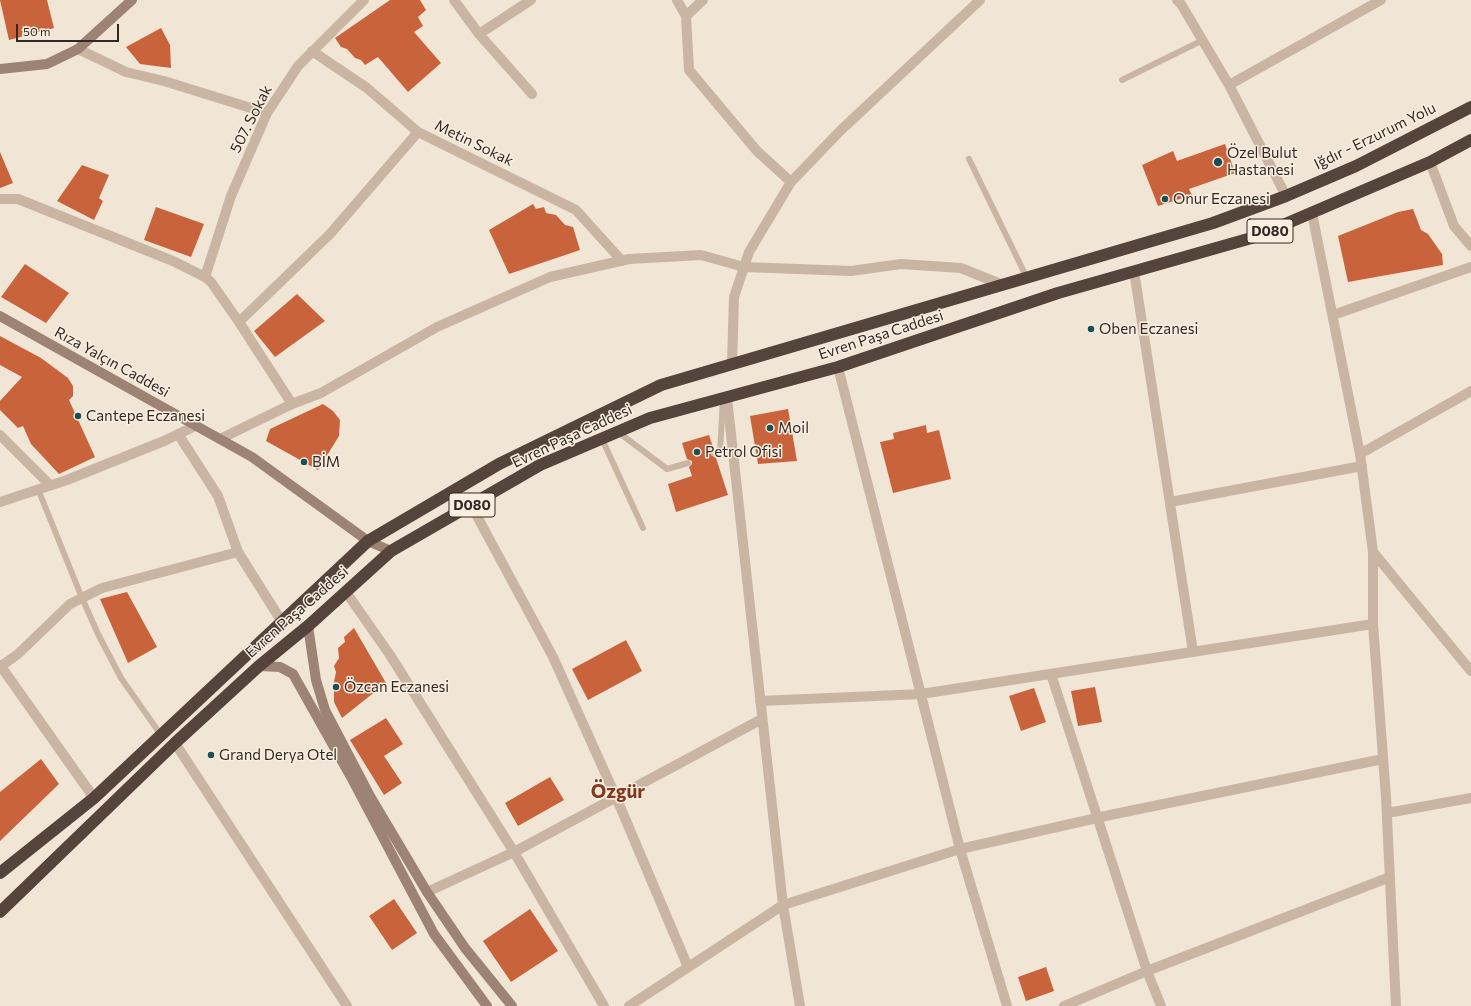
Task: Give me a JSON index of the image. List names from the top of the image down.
{
  "streets": {
    "highway": ["Iğdır - Erzurum Yolu", "D080", "Evren Paşa Caddesi"],
    "street": ["507. Sokak", "Metin Sokak", "Rıza Yalçın Caddesi"]
  },
  "crossings": [
    ["507. Sokak", "Metin Sokak"],
    ["Iğdır - Erzurum Yolu", "Evren Paşa Caddesi"],
    ["D080", "Evren Paşa Caddesi"],
    ["Evren Paşa Caddesi", "Rıza Yalçın Caddesi"]
  ],
  "districts": ["Özgür"],
  "places": [
    "Özel Bulut Hastanesi",
    "Onur Eczanesi",
    "Oben Eczanesi",
    "Cantepe Eczanesi",
    "Moil",
    "Petrol Ofisi",
    "BİM",
    "Özcan Eczanesi",
    "Grand Derya Otel"
  ],
  "scale_bar": "50 m"
}
